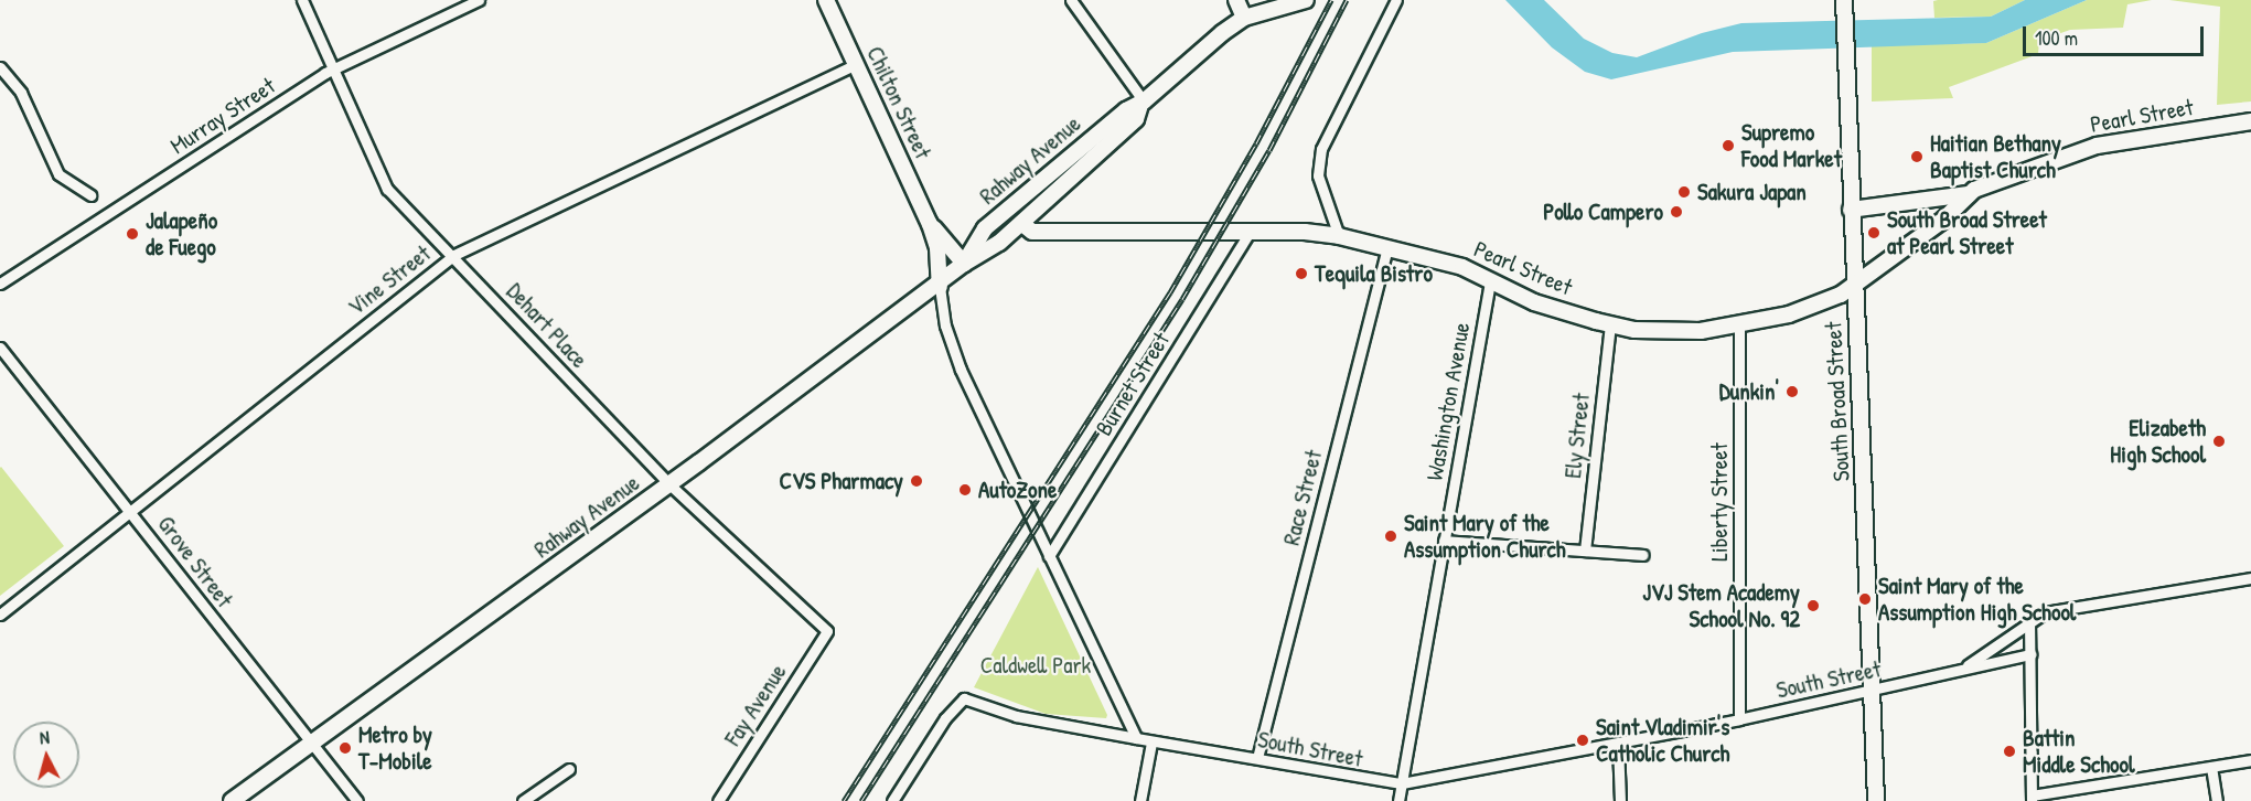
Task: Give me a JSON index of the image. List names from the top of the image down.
{
  "streets": {
    "street": [
      "Chilton Street",
      "Murray Street",
      "Pearl Street",
      "Rahway Avenue",
      "Vine Street",
      "Dehart Place",
      "Burnet Street",
      "Washington Avenue",
      "South Broad Street",
      "Ely Street",
      "Race Street",
      "Liberty Street",
      "Grove Street",
      "South Street",
      "Fay Avenue"
    ]
  },
  "crossings": [
    ["Chilton Street", "Rahway Avenue"],
    ["Chilton Street", "Vine Street"],
    ["Murray Street", "Dehart Place"],
    ["Pearl Street", "Rahway Avenue"],
    ["Pearl Street", "Burnet Street"],
    ["Pearl Street", "Washington Avenue"],
    ["Pearl Street", "South Broad Street"],
    ["Pearl Street", "Ely Street"],
    ["Pearl Street", "Race Street"],
    ["Pearl Street", "Liberty Street"],
    ["Rahway Avenue", "Dehart Place"],
    ["Rahway Avenue", "Grove Street"],
    ["Vine Street", "Dehart Place"],
    ["Vine Street", "Grove Street"],
    ["Dehart Place", "Fay Avenue"],
    ["Washington Avenue", "South Street"],
    ["South Broad Street", "South Street"],
    ["Race Street", "South Street"],
    ["Liberty Street", "South Street"]
  ],
  "parks": ["Caldwell Park"],
  "places": [
    "Supremo Food Market",
    "Haitian Bethany Baptist Church",
    "Sakura Japan",
    "Pollo Campero",
    "South Broad Street at Pearl Street",
    "Jalapeño de Fuego",
    "Tequila Bistro",
    "Dunkin'",
    "Elizabeth High School",
    "CVS Pharmacy",
    "AutoZone",
    "Saint Mary of the Assumption Church",
    "Saint Mary of the Assumption High School",
    "JVJ Stem Academy School No. 92",
    "Saint Vladimir's Catholic Church",
    "Metro by T-Mobile",
    "Battin Middle School"
  ],
  "scale_bar": "100 m",
  "north": "top"
}
